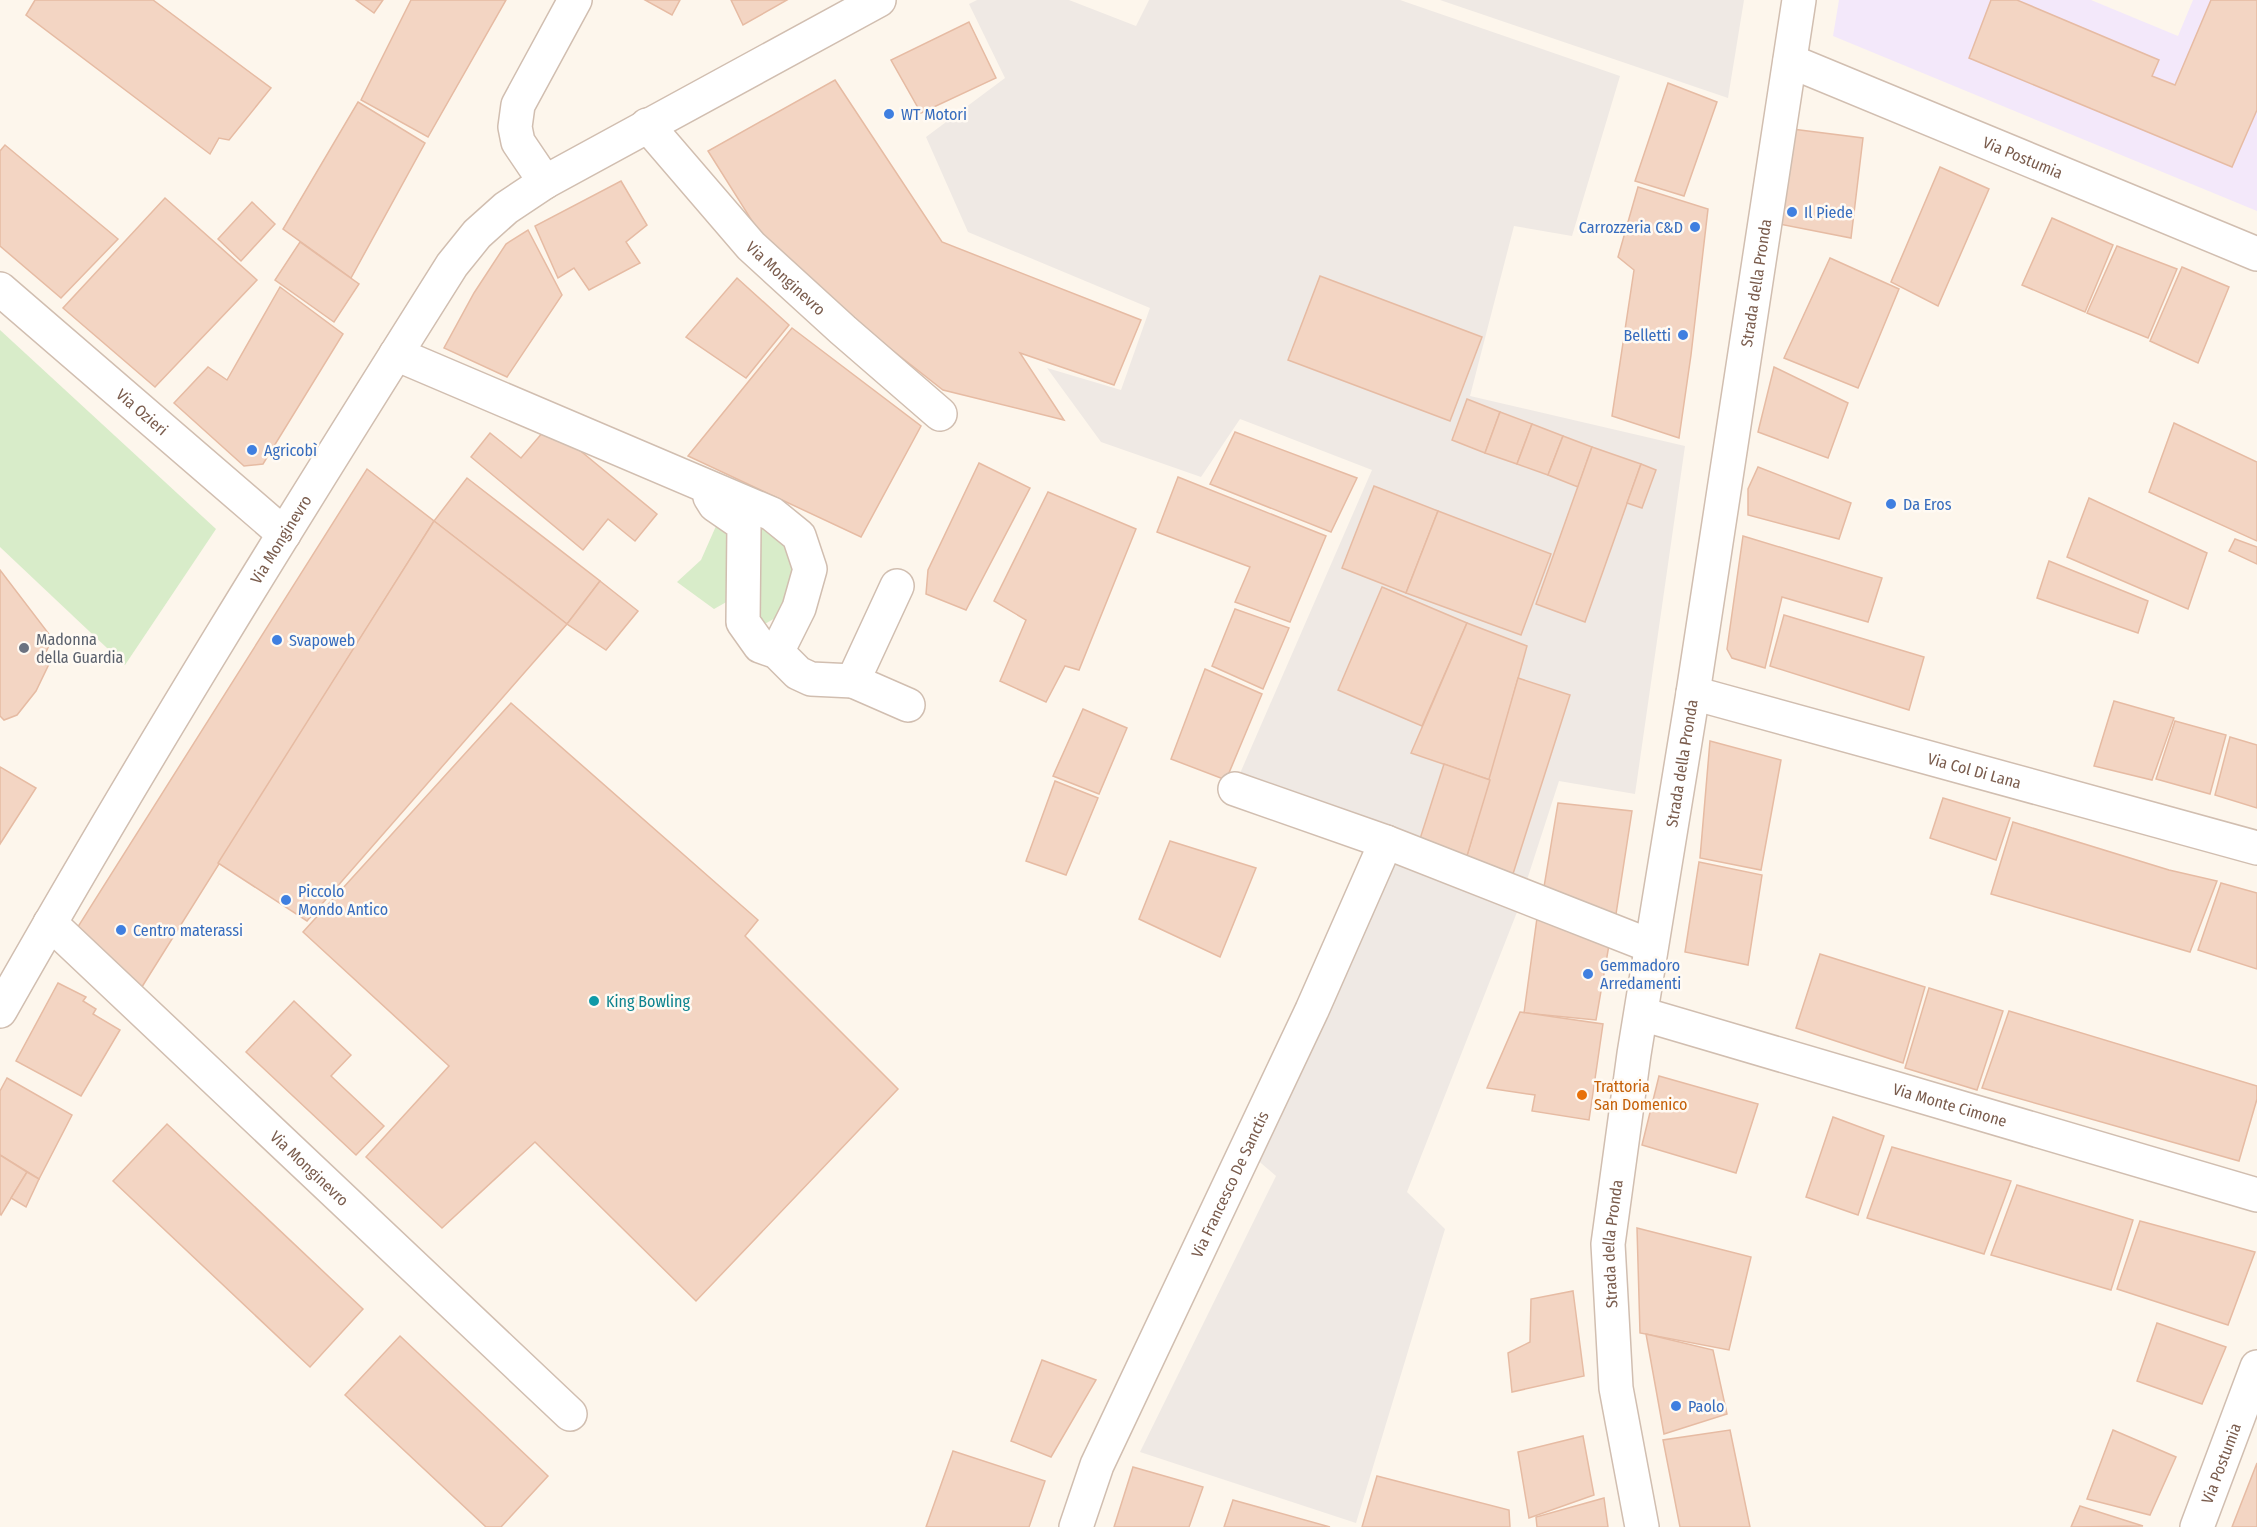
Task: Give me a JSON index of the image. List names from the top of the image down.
{
  "streets": {
    "street": [
      "Via Postumia",
      "Via Monginevro",
      "Strada della Pronda",
      "Via Ozieri",
      "Via Col Di Lana",
      "Via Monte Cimone",
      "Via Francesco De Sanctis"
    ]
  },
  "crossings": [
    ["Via Postumia", "Strada della Pronda"],
    ["Via Monginevro", "Via Ozieri"],
    ["Strada della Pronda", "Via Col Di Lana"],
    ["Strada della Pronda", "Via Monte Cimone"]
  ],
  "places": [
    "WT Motori",
    "Il Piede",
    "Carrozzeria C&D",
    "Belletti",
    "Agricobì",
    "Da Eros",
    "Svapoweb",
    "Madonna della Guardia",
    "Piccolo Mondo Antico",
    "Centro materassi",
    "Gemmadoro Arredamenti",
    "King Bowling",
    "Trattoria San Domenico",
    "Paolo"
  ]
}
